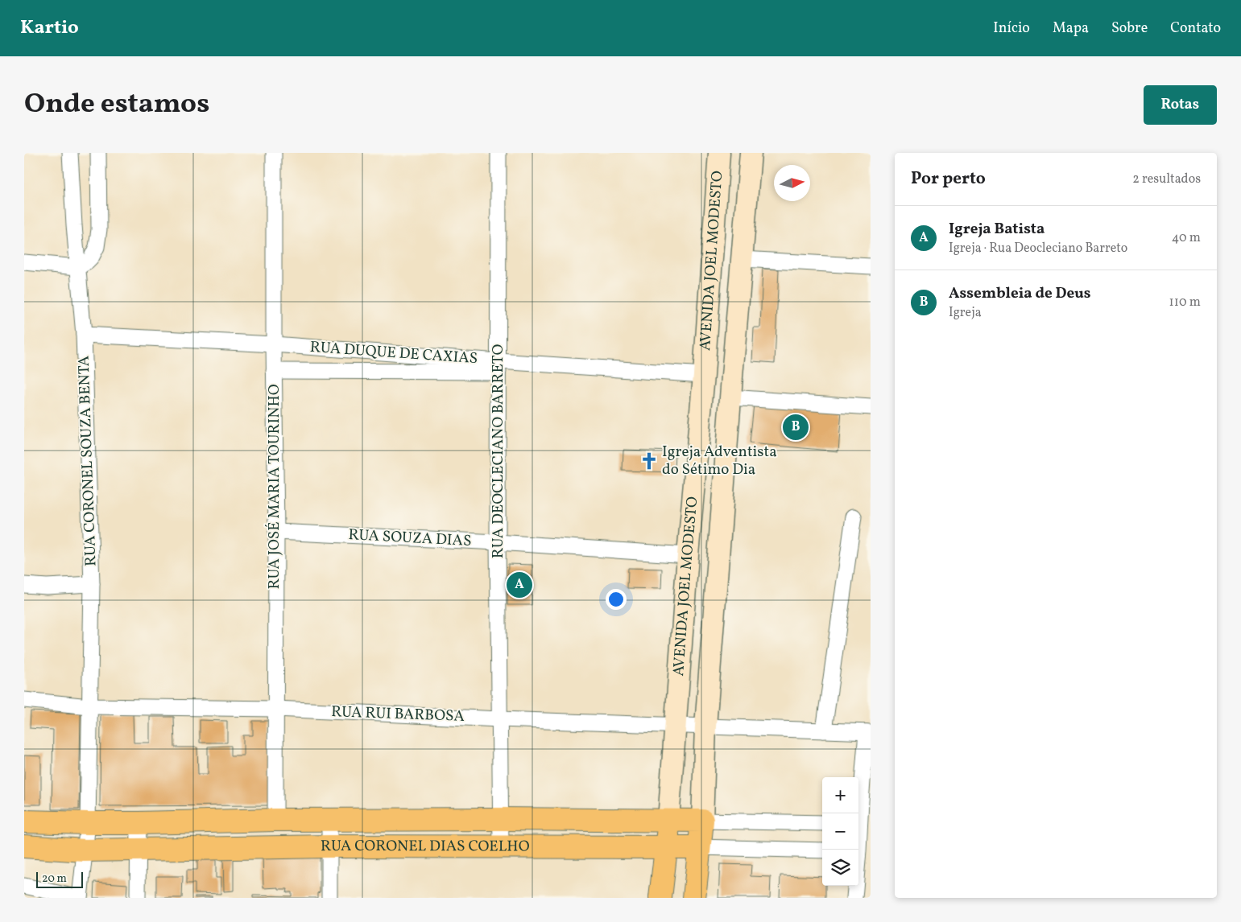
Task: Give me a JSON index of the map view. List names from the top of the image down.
{
  "streets": {
    "main road": ["AVENIDA JOEL MODESTO", "RUA CORONEL DIAS COELHO"],
    "street": [
      "RUA DUQUE DE CAXIAS",
      "RUA DEOCLECIANO BARRETO",
      "RUA CORONEL SOUZA BENTA",
      "RUA JOSÉ MARIA TOURINHO",
      "RUA SOUZA DIAS",
      "RUA RUI BARBOSA"
    ]
  },
  "crossings": [
    ["AVENIDA JOEL MODESTO", "RUA DUQUE DE CAXIAS"],
    ["AVENIDA JOEL MODESTO", "RUA SOUZA DIAS"],
    ["AVENIDA JOEL MODESTO", "RUA RUI BARBOSA"],
    ["AVENIDA JOEL MODESTO", "RUA CORONEL DIAS COELHO"],
    ["RUA DUQUE DE CAXIAS", "RUA DEOCLECIANO BARRETO"],
    ["RUA DUQUE DE CAXIAS", "RUA CORONEL SOUZA BENTA"],
    ["RUA DUQUE DE CAXIAS", "RUA JOSÉ MARIA TOURINHO"],
    ["RUA DEOCLECIANO BARRETO", "RUA SOUZA DIAS"],
    ["RUA DEOCLECIANO BARRETO", "RUA RUI BARBOSA"],
    ["RUA DEOCLECIANO BARRETO", "RUA CORONEL DIAS COELHO"],
    ["RUA CORONEL SOUZA BENTA", "RUA RUI BARBOSA"],
    ["RUA CORONEL SOUZA BENTA", "RUA CORONEL DIAS COELHO"],
    ["RUA JOSÉ MARIA TOURINHO", "RUA SOUZA DIAS"],
    ["RUA JOSÉ MARIA TOURINHO", "RUA RUI BARBOSA"],
    ["RUA JOSÉ MARIA TOURINHO", "RUA CORONEL DIAS COELHO"]
  ],
  "places": {
    "church": ["Igreja Adventista do Sétimo Dia"]
  },
  "scale_bar": "20 m",
  "north": "right",
  "page": {
    "header": "Kartio",
    "nav": [
      "Início",
      "Mapa",
      "Sobre",
      "Contato"
    ],
    "title": "Onde estamos",
    "buttons": "Rotas",
    "heading": ["Por perto", "2 resultados"],
    "list": [
      {
        "mark": "A",
        "name": "Igreja Batista",
        "note": "Igreja · Rua Deocleciano Barreto",
        "value": "40 m"
      },
      {
        "mark": "B",
        "name": "Assembleia de Deus",
        "note": "Igreja",
        "value": "110 m"
      }
    ],
    "pins": ["B", "A"],
    "map_buttons": ["+", "−"],
    "scale": "20 m"
  }
}
